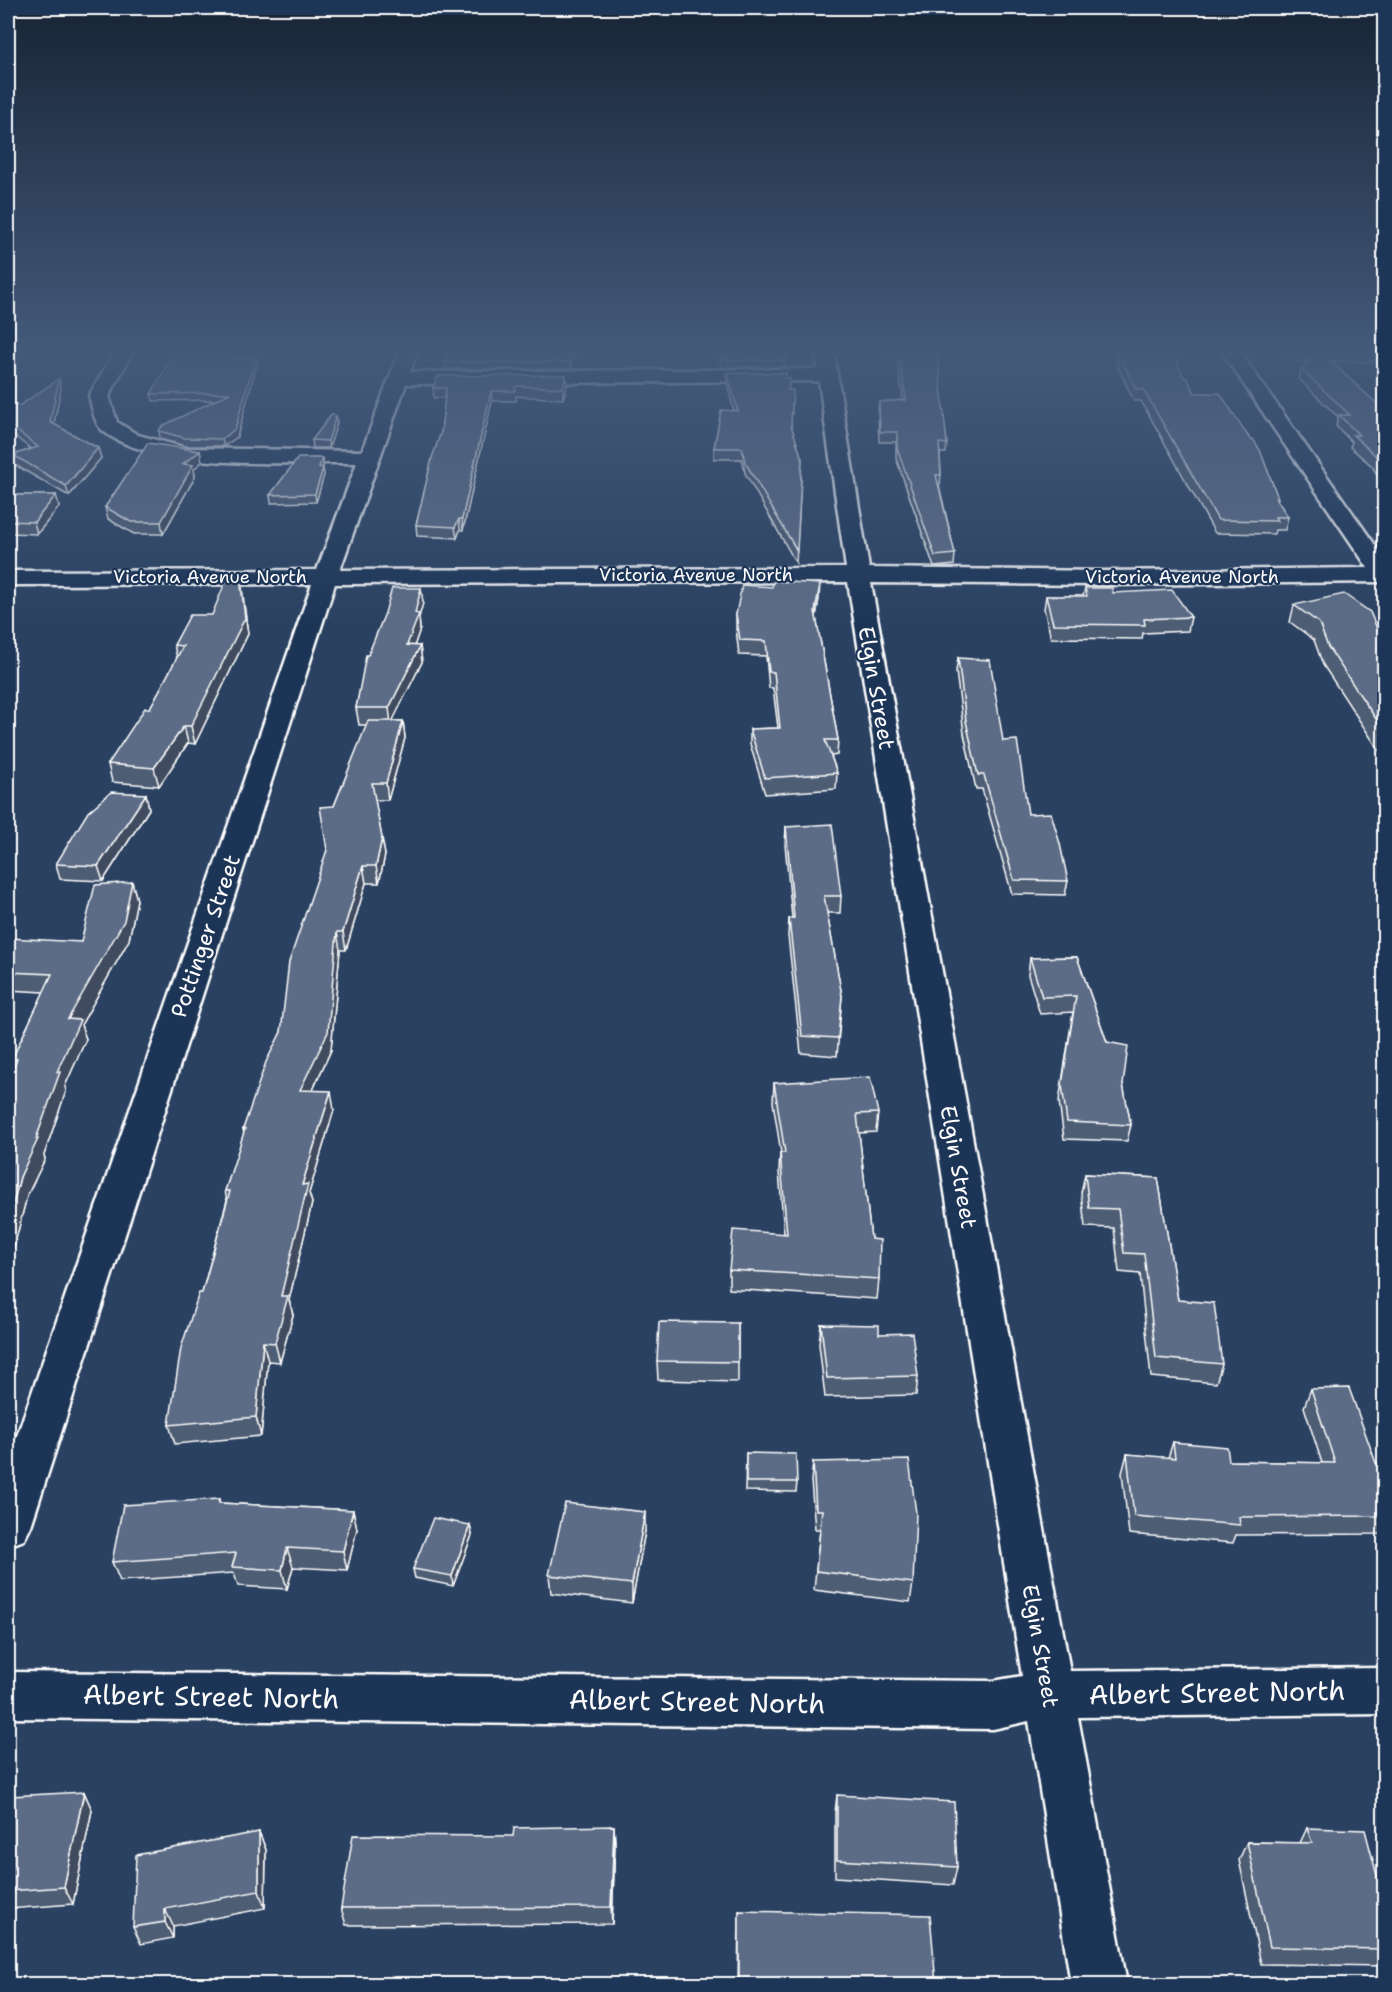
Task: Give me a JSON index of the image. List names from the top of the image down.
{
  "streets": {
    "street": [
      "Victoria Avenue North",
      "Elgin Street",
      "Pottinger Street",
      "Albert Street North"
    ]
  },
  "crossings": [
    ["Victoria Avenue North", "Elgin Street"],
    ["Victoria Avenue North", "Pottinger Street"],
    ["Elgin Street", "Albert Street North"]
  ]
}
